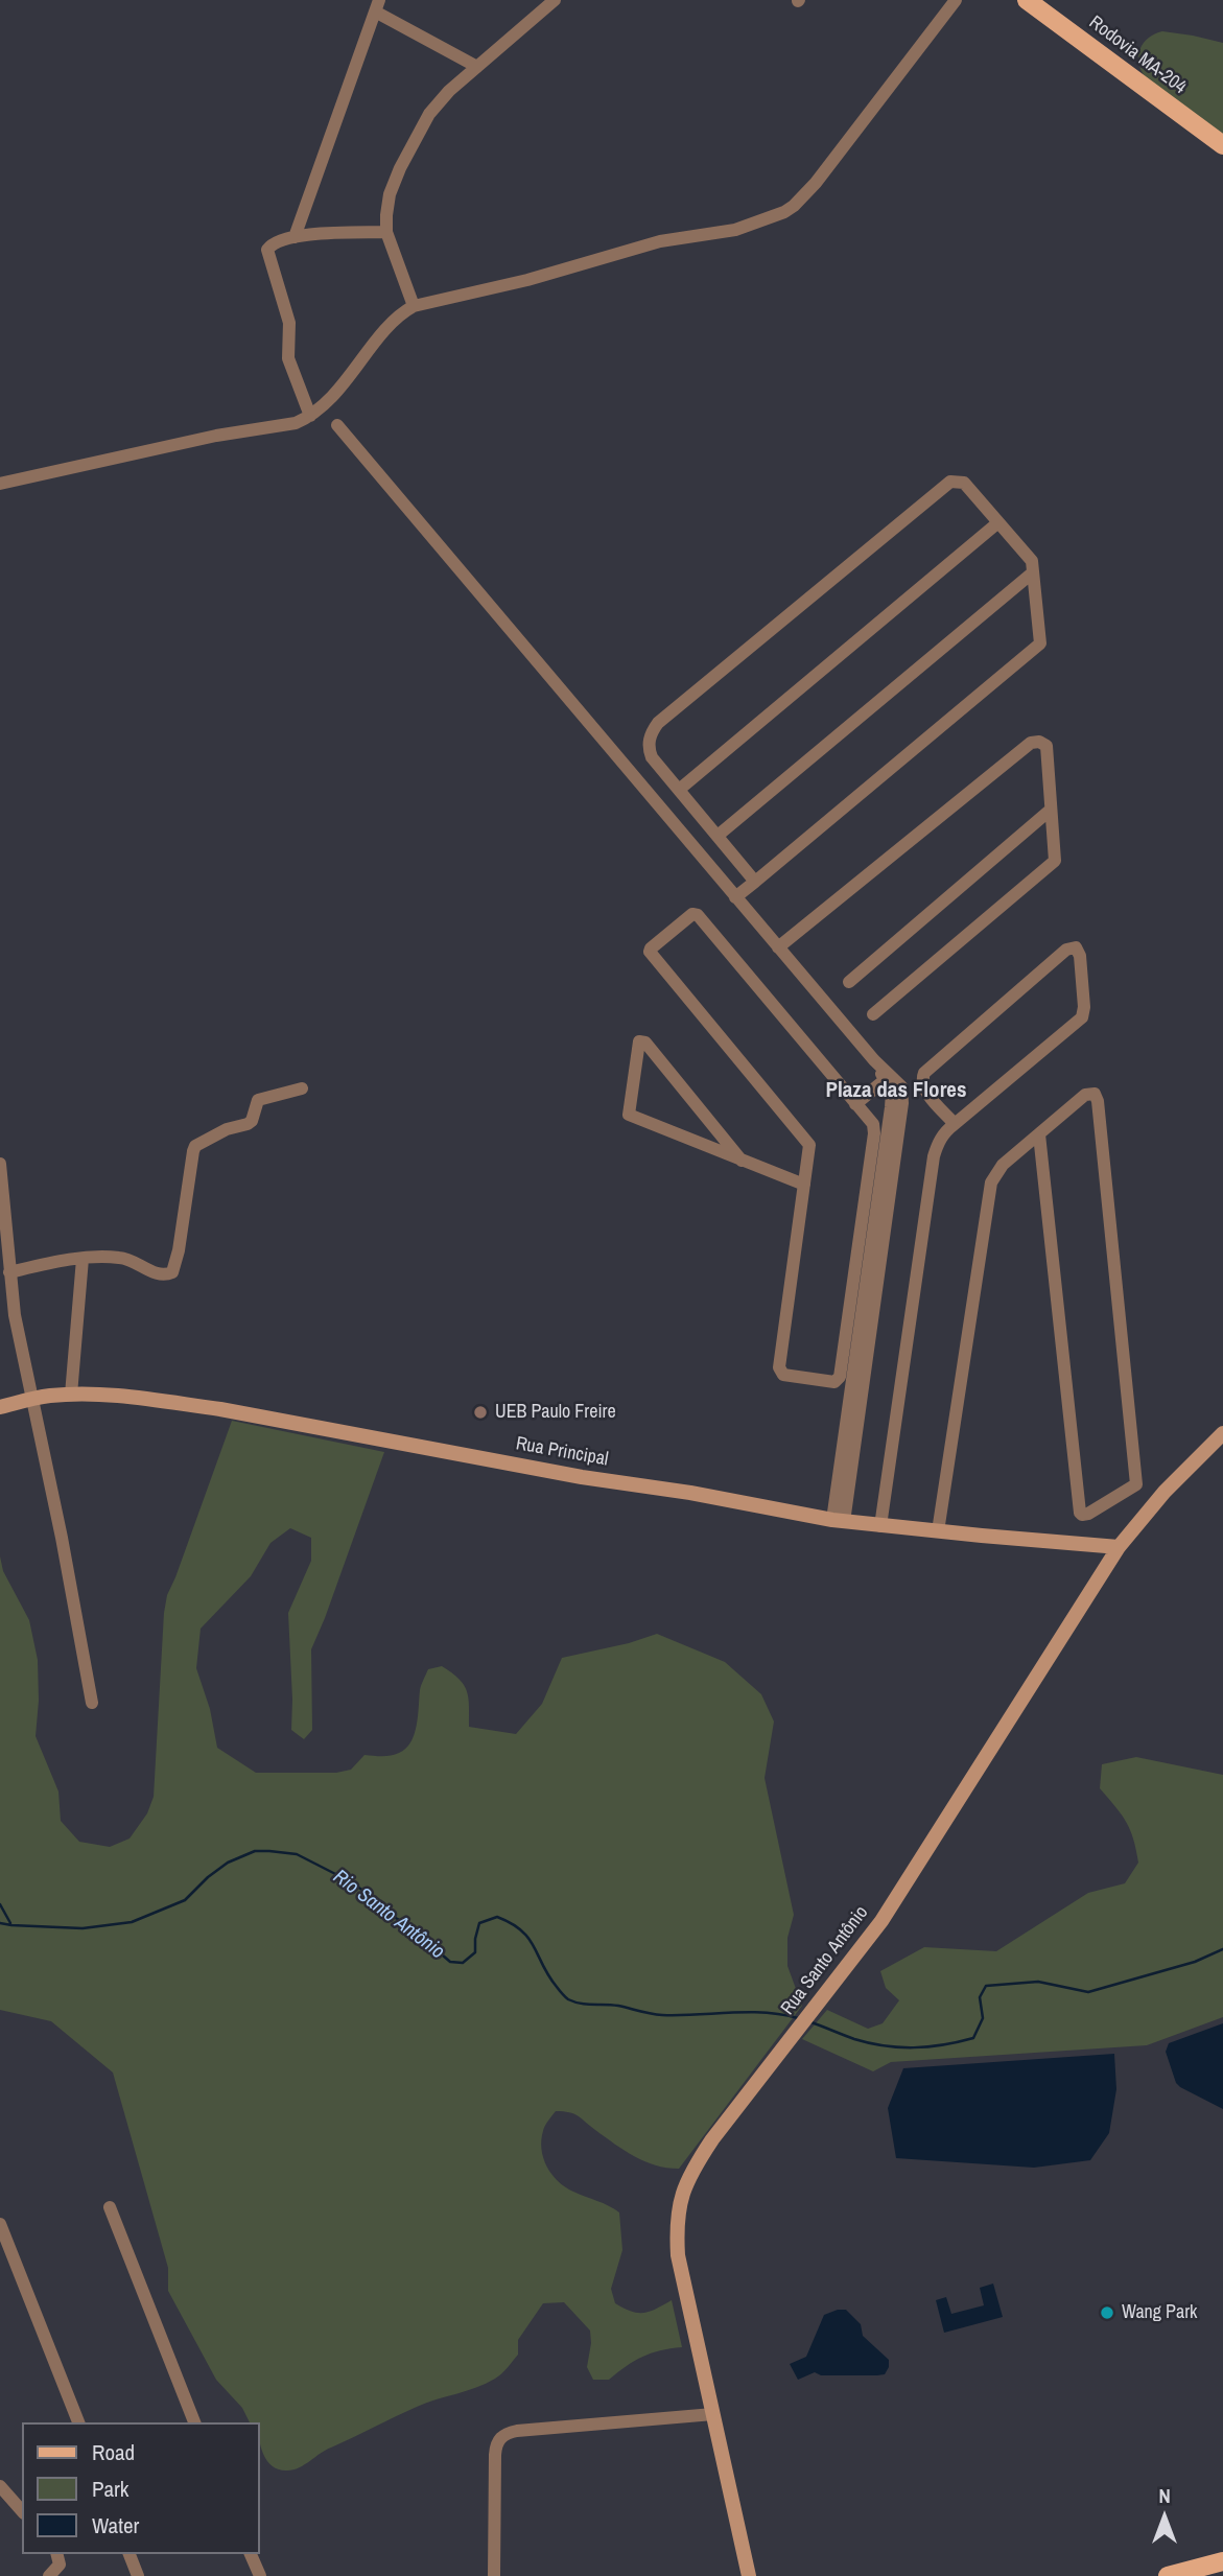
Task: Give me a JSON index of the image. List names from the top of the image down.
{
  "streets": {
    "main road": ["Rodovia MA-204", "Rua Principal", "Rua Santo Antônio"]
  },
  "crossings": [
    ["Rua Principal", "Rua Santo Antônio"]
  ],
  "districts": ["Plaza das Flores"],
  "water": ["Rio Santo Antônio"],
  "places": ["UEB Paulo Freire", "Wang Park"],
  "legend": ["Road", "Park", "Water"],
  "north": "top"
}
